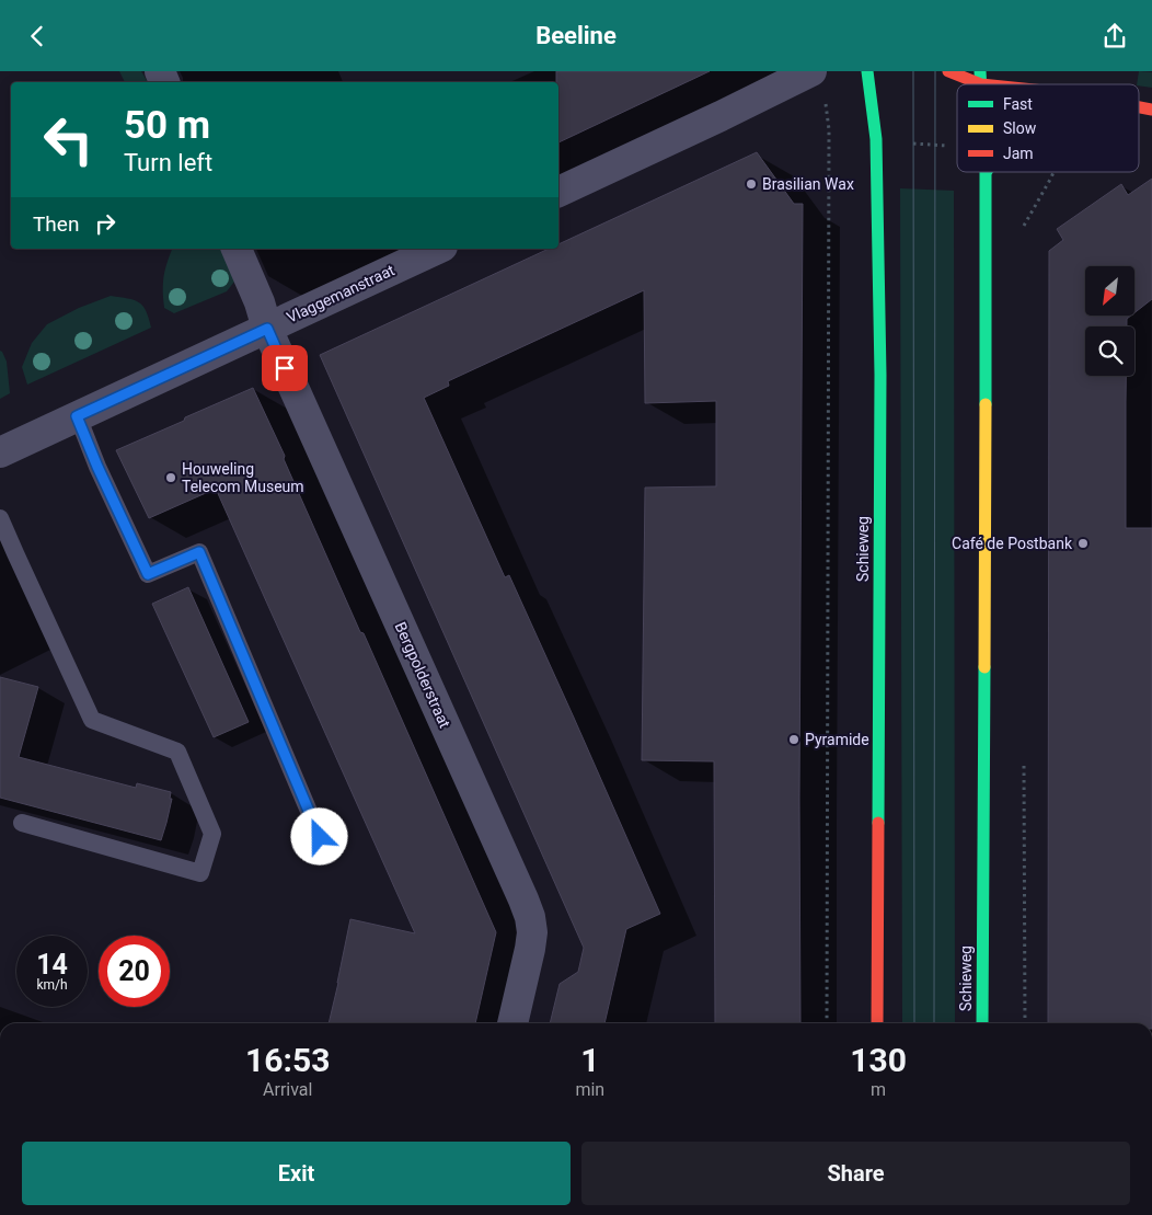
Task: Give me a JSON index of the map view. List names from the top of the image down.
{
  "streets": {
    "main road": ["Schieweg"],
    "street": ["Vlaggemanstraat", "Bergpolderstraat"]
  },
  "crossings": [
    ["Vlaggemanstraat", "Bergpolderstraat"]
  ],
  "places": [
    "Brasilian Wax",
    "Houweling Telecom Museum",
    "Café de Postbank",
    "Pyramide"
  ],
  "legend": ["Fast", "Slow", "Jam"],
  "north": "bottom left",
  "page": {
    "header": "Beeline",
    "turn": ["50 m", "Turn left"],
    "then": "Then",
    "speed": "14 km/h",
    "limit": "20",
    "eta": [
      "16:53",
      "Arrival",
      "1",
      "min",
      "130",
      "m"
    ],
    "buttons": ["Exit", "Share"]
  }
}
